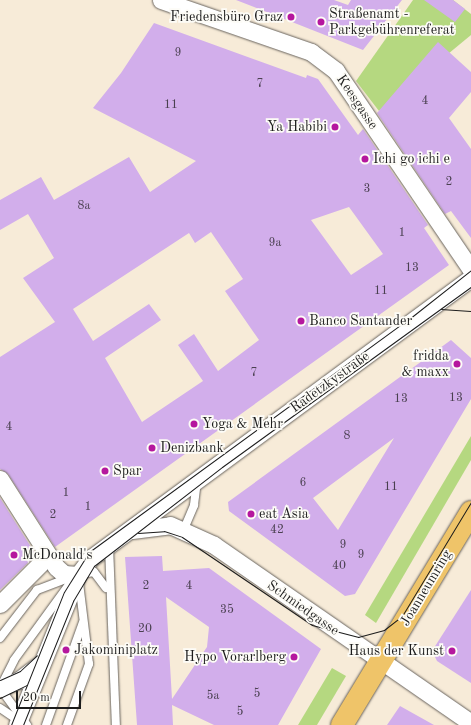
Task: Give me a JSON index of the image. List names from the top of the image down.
{
  "streets": {
    "main road": ["Joanneumring"],
    "street": ["Keesgasse", "Radetzkystraße", "Schmiedgasse"]
  },
  "crossings": [
    ["Radetzkystraße", "Schmiedgasse"],
    ["Joanneumring", "Schmiedgasse"]
  ],
  "places": [
    "Friedensbüro Graz",
    "Straßenamt - Parkgebührenreferat",
    "Ya Habibi",
    "Ichi go ichi e",
    "Banco Santander",
    "fridda & maxx",
    "Yoga & Mehr",
    "Denizbank",
    "Spar",
    "eat Asia",
    "McDonald's",
    "Jakominiplatz",
    "Haus der Kunst",
    "Hypo Vorarlberg"
  ],
  "house_numbers": [
    "9",
    "7",
    "4",
    "11",
    "2",
    "3",
    "8a",
    "1",
    "9a",
    "13",
    "11",
    "7",
    "13",
    "13",
    "4",
    "8",
    "6",
    "11",
    "1",
    "1",
    "2",
    "42",
    "9",
    "9",
    "40",
    "2",
    "4",
    "35",
    "20",
    "5",
    "5a",
    "5"
  ],
  "scale_bar": "20 m"
}
